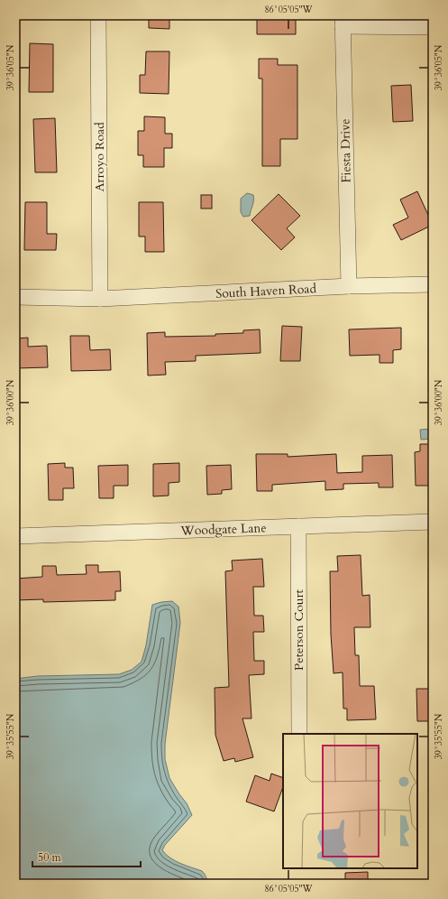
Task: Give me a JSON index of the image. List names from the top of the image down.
{
  "streets": {
    "street": [
      "Fiesta Drive",
      "Arroyo Road",
      "South Haven Road",
      "Woodgate Lane",
      "Peterson Court"
    ]
  },
  "crossings": [
    ["Fiesta Drive", "South Haven Road"],
    ["Arroyo Road", "South Haven Road"],
    ["Woodgate Lane", "Peterson Court"]
  ],
  "scale_bar": "50 m",
  "coordinates": [
    "86°05'05\"W",
    "39°36'05\"N",
    "39°36'00\"N",
    "39°35'55\"N"
  ]
}
